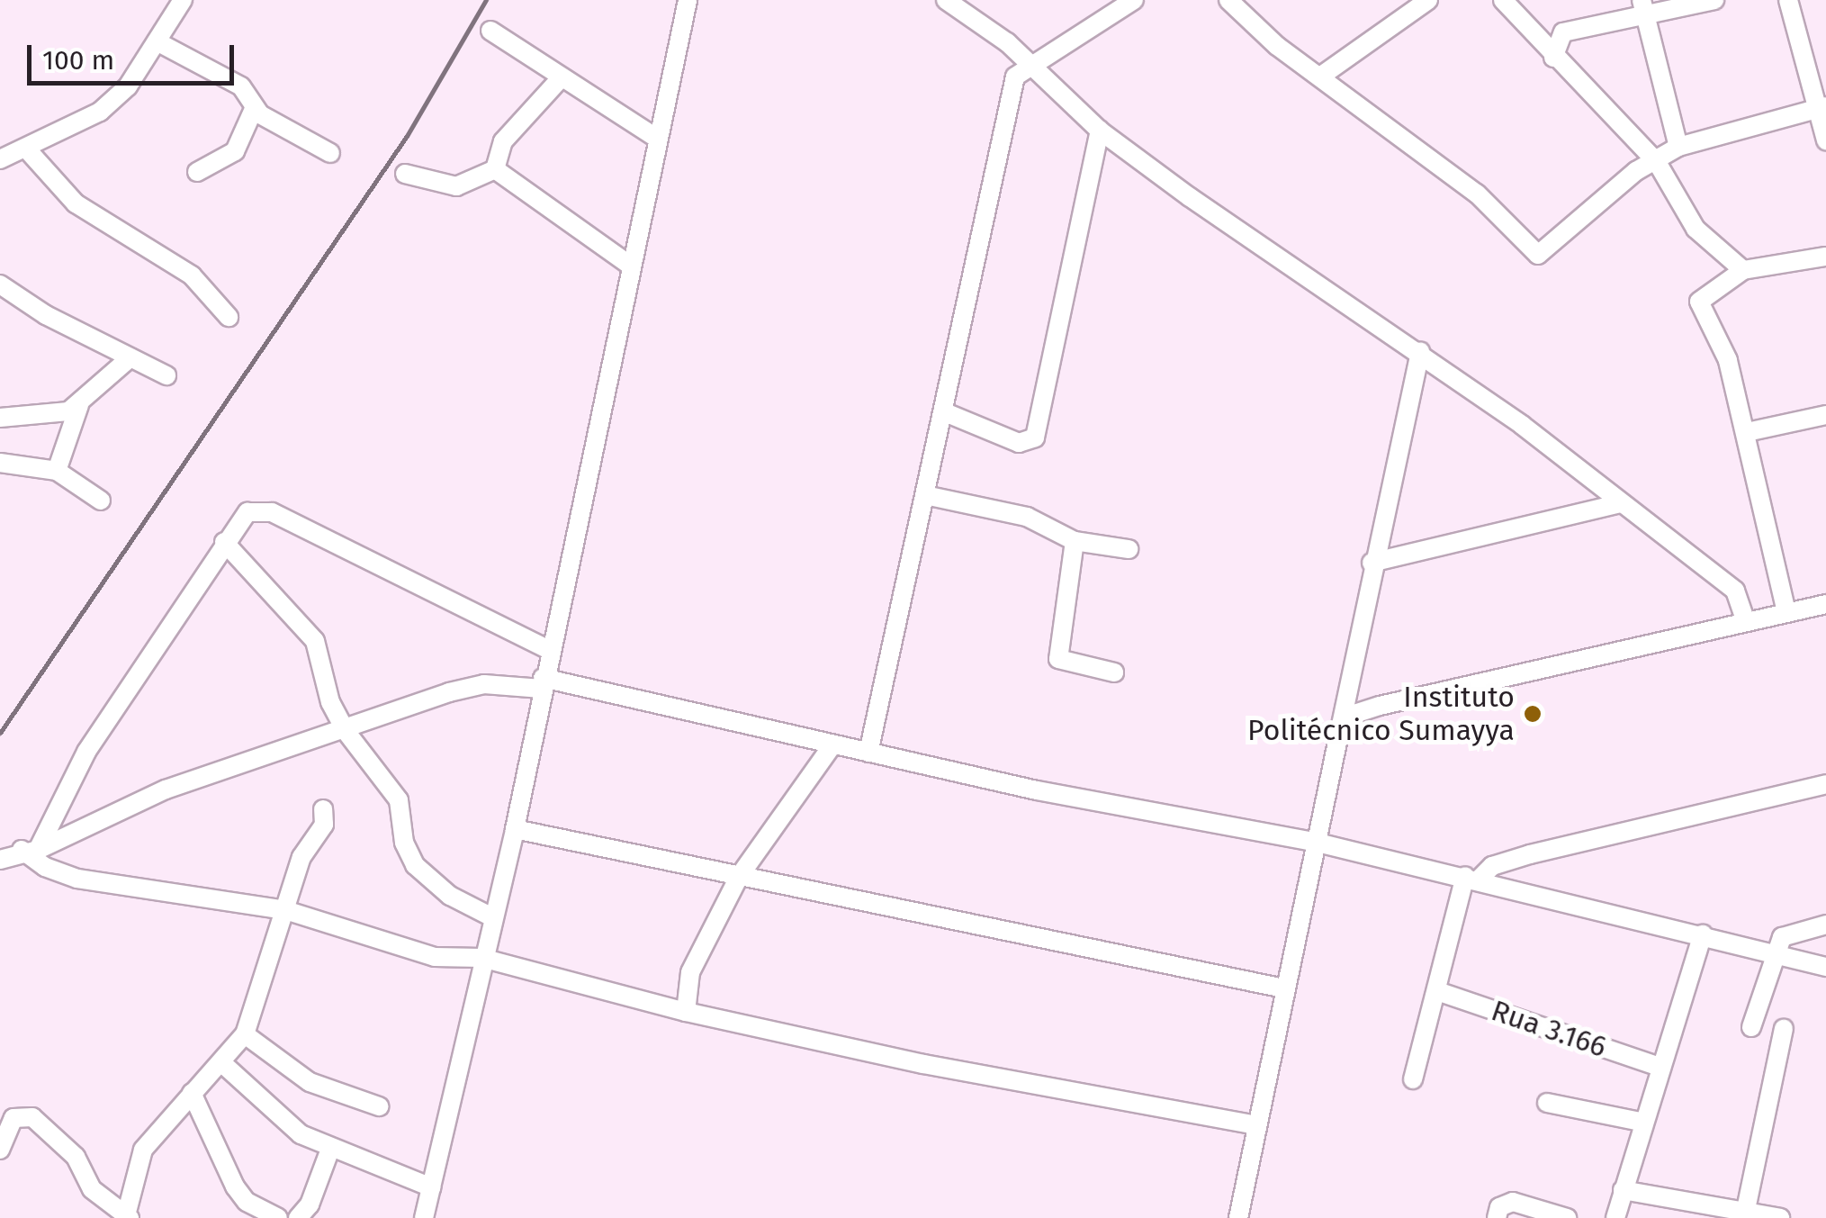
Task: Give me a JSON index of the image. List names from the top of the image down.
{
  "streets": {
    "street": ["Rua 3.166"]
  },
  "places": ["Instituto Politécnico Sumayya"],
  "scale_bar": "100 m"
}
